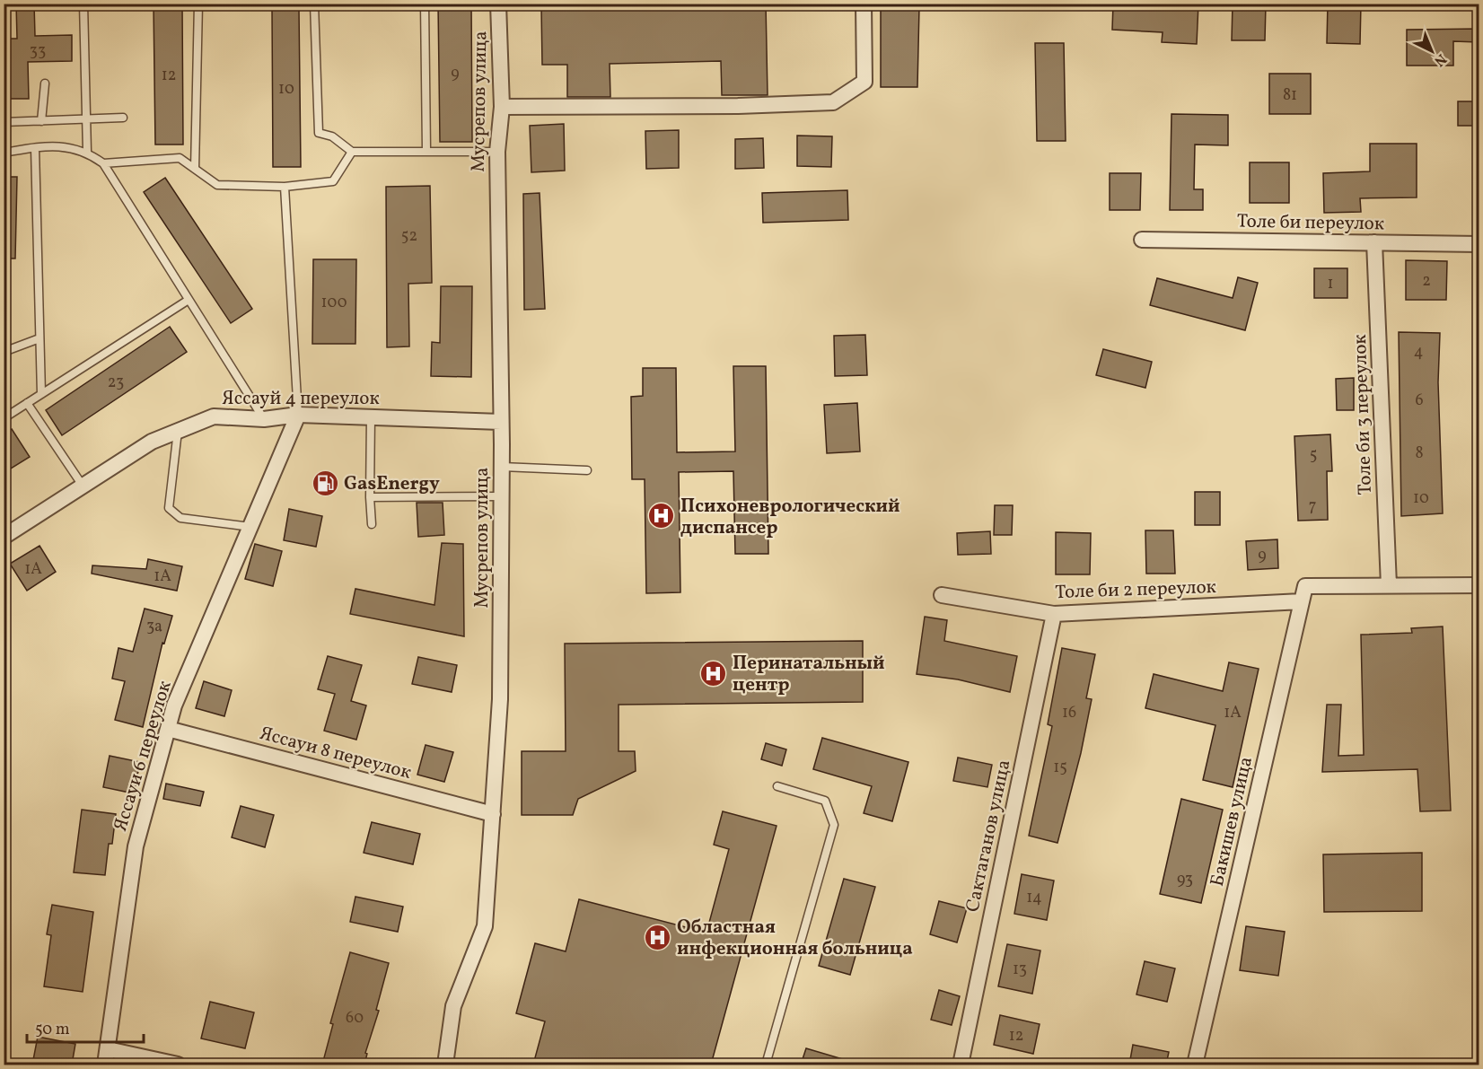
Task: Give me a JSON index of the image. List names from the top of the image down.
{
  "streets": {
    "street": [
      "Мусрепов улица",
      "Толе би переулок",
      "Яссауй 4 переулок",
      "Толе би 3 переулок",
      "Толе би 2 переулок",
      "Яссауи 8 переулок",
      "Яссауи 6 переулок",
      "Бакишев улица",
      "Сактаганов улица"
    ]
  },
  "crossings": [
    ["Мусрепов улица", "Яссауй 4 переулок"],
    ["Мусрепов улица", "Яссауи 8 переулок"],
    ["Толе би переулок", "Толе би 3 переулок"],
    ["Яссауй 4 переулок", "Яссауи 6 переулок"],
    ["Толе би 3 переулок", "Толе би 2 переулок"],
    ["Толе би 2 переулок", "Бакишев улица"],
    ["Толе би 2 переулок", "Сактаганов улица"],
    ["Яссауи 8 переулок", "Яссауи 6 переулок"]
  ],
  "places": {
    "fuel station": ["GasEnergy"],
    "hospital": ["Психоневрологический диспансер", "Перинатальный центр", "Областная инфекционная больница"]
  },
  "house_numbers": [
    "33",
    "9",
    "12",
    "10",
    "81",
    "52",
    "2",
    "1",
    "100",
    "4",
    "23",
    "6",
    "8",
    "5",
    "10",
    "7",
    "9",
    "1А",
    "1А",
    "3а",
    "16",
    "1А",
    "15",
    "93",
    "14",
    "13",
    "60",
    "12"
  ],
  "scale_bar": "50 m",
  "north": "bottom right"
}
